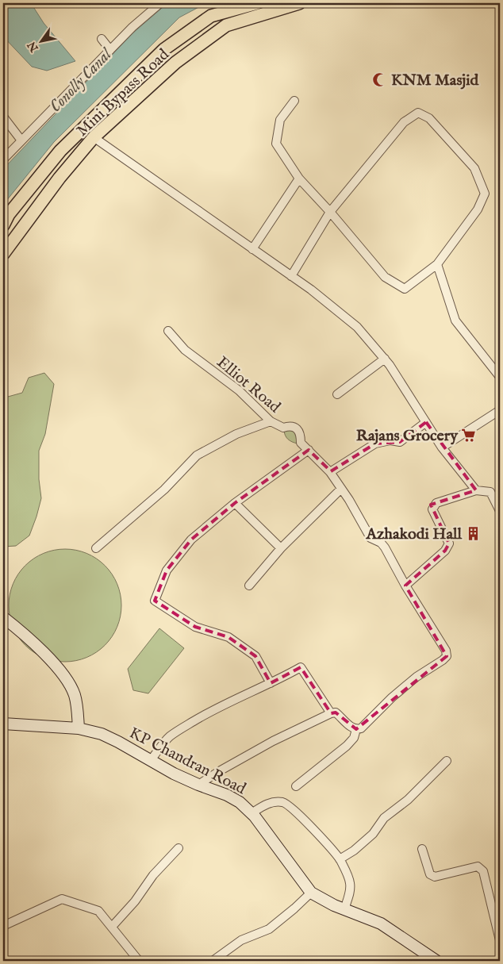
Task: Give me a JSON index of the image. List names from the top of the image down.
{
  "streets": {
    "main road": ["Mini Bypass Road", "KP Chandran Road"],
    "street": ["Elliot Road"]
  },
  "water": ["Conolly Canal"],
  "places": {
    "mosque": ["KNM Masjid"],
    "supermarket": ["Rajans Grocery"],
    "building": ["Azhakodi Hall"]
  },
  "north": "bottom left"
}
